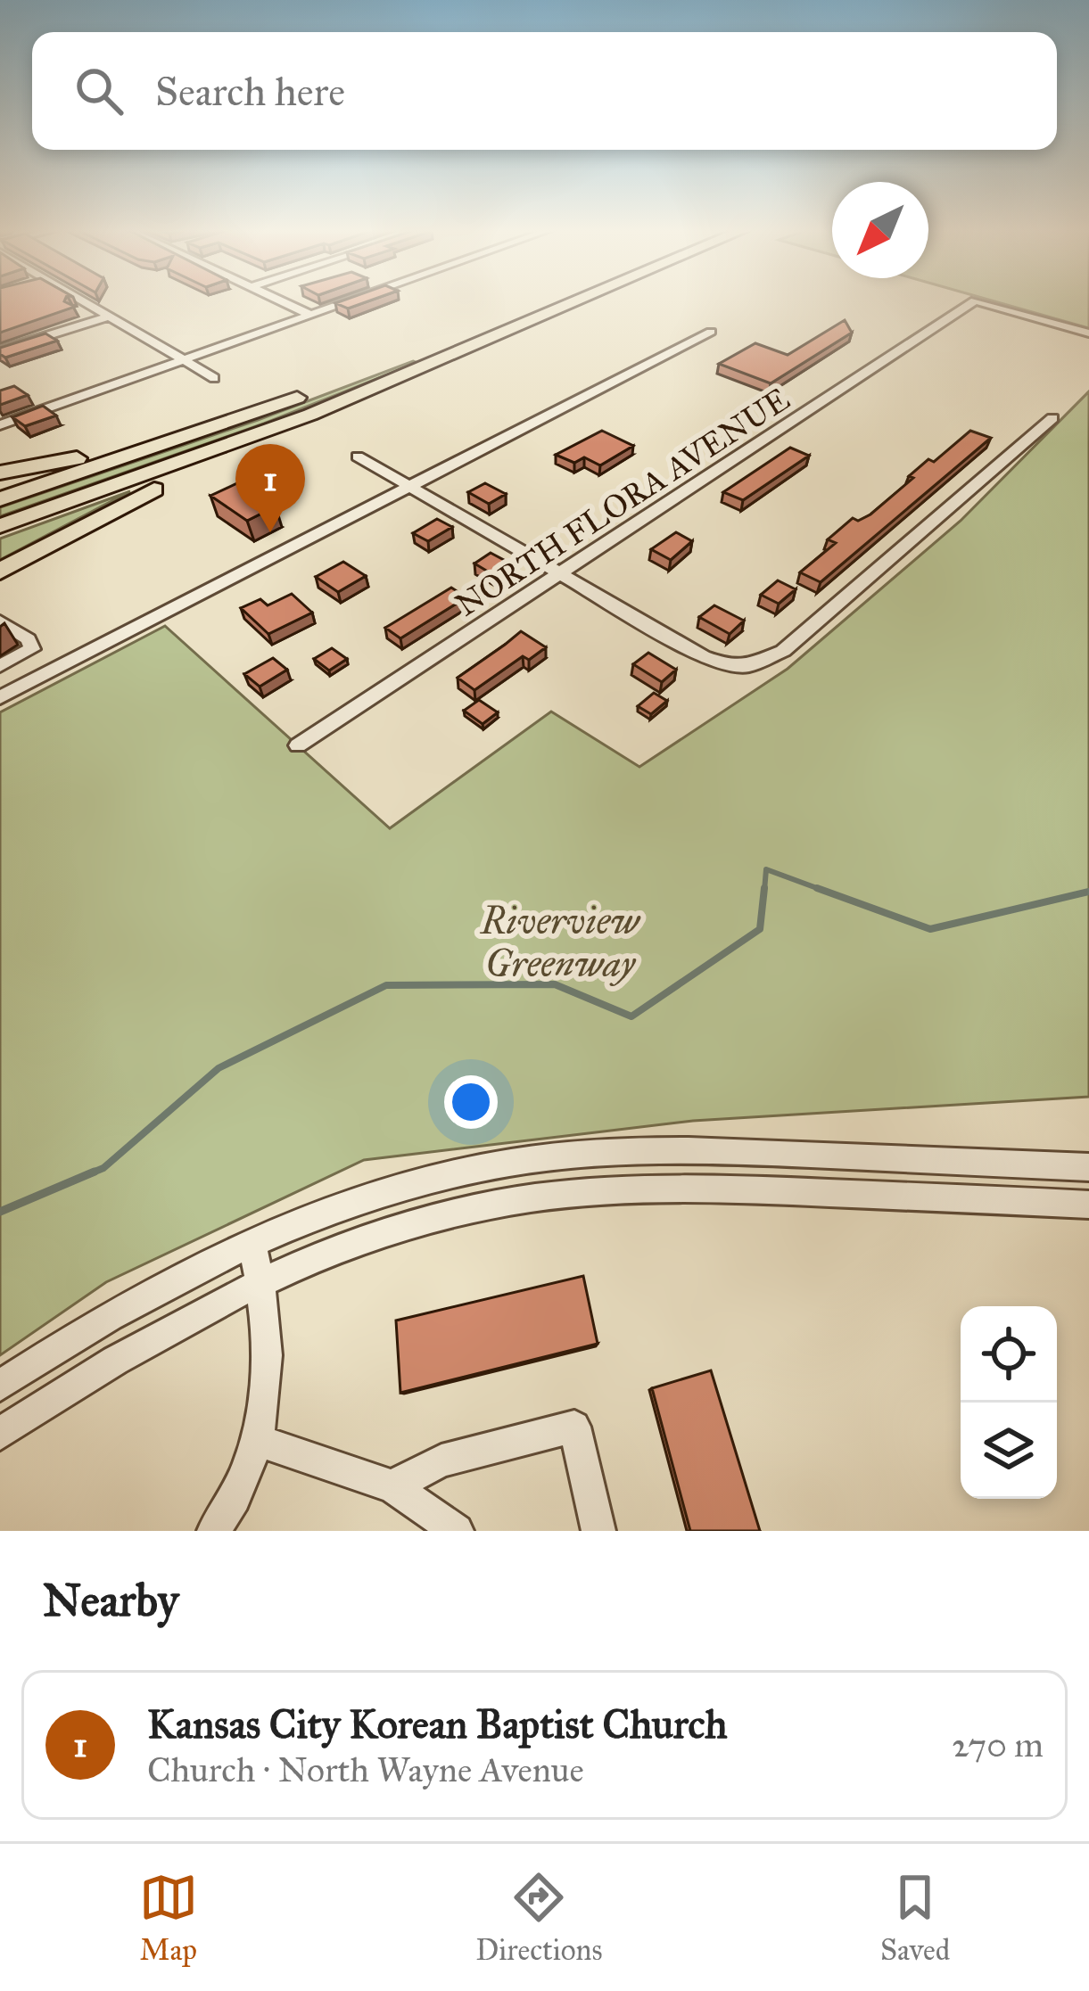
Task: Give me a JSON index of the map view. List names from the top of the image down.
{
  "streets": {
    "street": ["NORTH FLORA AVENUE"]
  },
  "parks": ["Riverview Greenway"],
  "north": "bottom left",
  "page": {
    "search": "Search here",
    "pins": "1",
    "heading": "Nearby",
    "list": [
      {
        "mark": "1",
        "name": "Kansas City Korean Baptist Church",
        "note": "Church · North Wayne Avenue",
        "value": "270 m"
      }
    ],
    "nav": ["Map", "Directions", "Saved"]
  }
}
